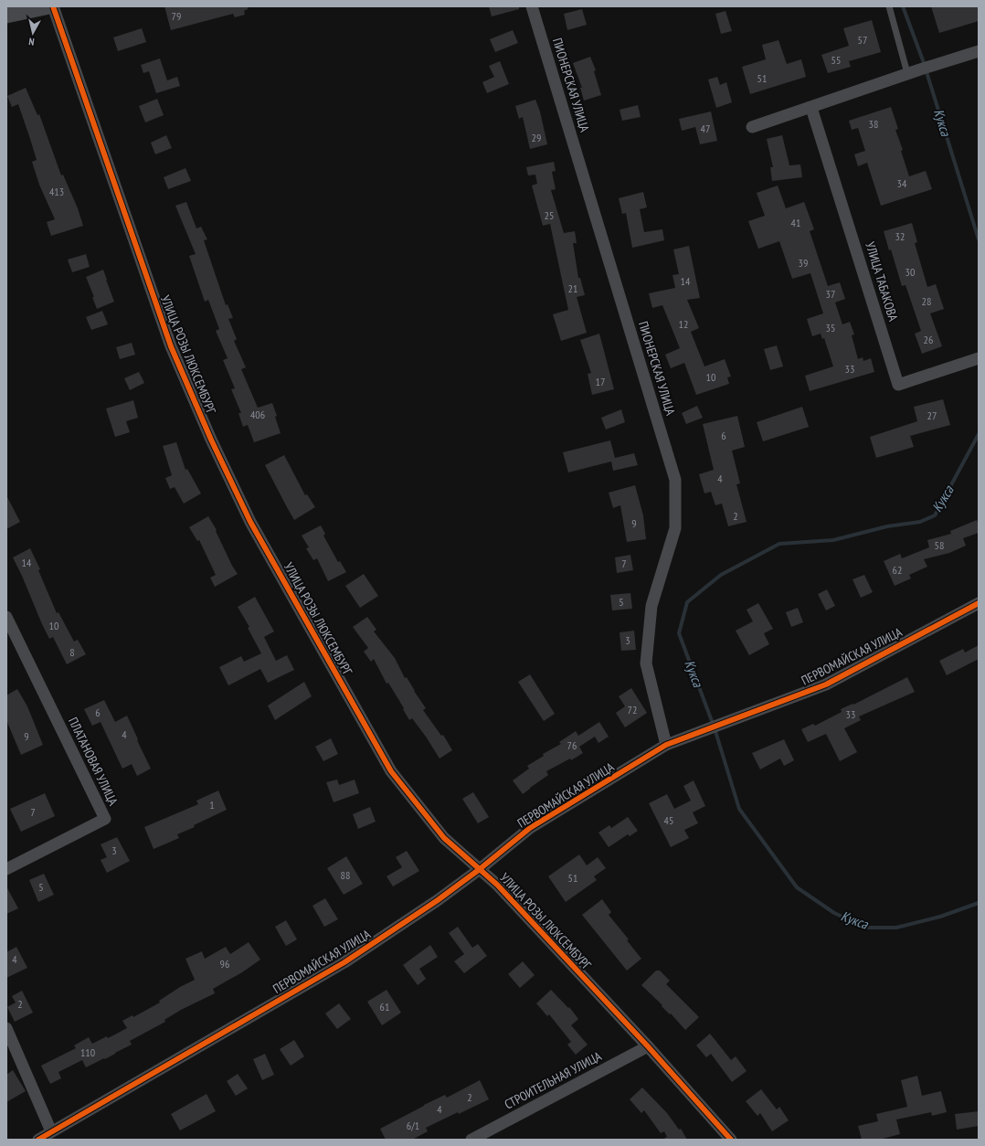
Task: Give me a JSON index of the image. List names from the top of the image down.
{
  "streets": {
    "street": [
      "ПИОНЕРСКАЯ УЛИЦА",
      "УЛИЦА ТАБАКОВА",
      "УЛИЦА РОЗЫ ЛЮКСЕМБУРГ",
      "ПЕРВОМАЙСКАЯ УЛИЦА",
      "ПЛАТАНОВАЯ УЛИЦА",
      "СТРОИТЕЛЬНАЯ УЛИЦА"
    ]
  },
  "crossings": [
    ["ПИОНЕРСКАЯ УЛИЦА", "ПЕРВОМАЙСКАЯ УЛИЦА"],
    ["УЛИЦА РОЗЫ ЛЮКСЕМБУРГ", "ПЕРВОМАЙСКАЯ УЛИЦА"],
    ["УЛИЦА РОЗЫ ЛЮКСЕМБУРГ", "СТРОИТЕЛЬНАЯ УЛИЦА"]
  ],
  "water": ["Кукса"],
  "house_numbers": [
    "79",
    "57",
    "55",
    "51",
    "38",
    "47",
    "29",
    "34",
    "413",
    "25",
    "41",
    "32",
    "39",
    "30",
    "14",
    "21",
    "37",
    "28",
    "12",
    "35",
    "26",
    "33",
    "10",
    "17",
    "406",
    "27",
    "6",
    "4",
    "2",
    "9",
    "58",
    "14",
    "7",
    "62",
    "5",
    "10",
    "3",
    "8",
    "72",
    "6",
    "33",
    "4",
    "9",
    "76",
    "1",
    "7",
    "45",
    "3",
    "88",
    "51",
    "5",
    "4",
    "96",
    "2",
    "61",
    "110",
    "2",
    "4",
    "6/1"
  ],
  "north": "bottom"
}
